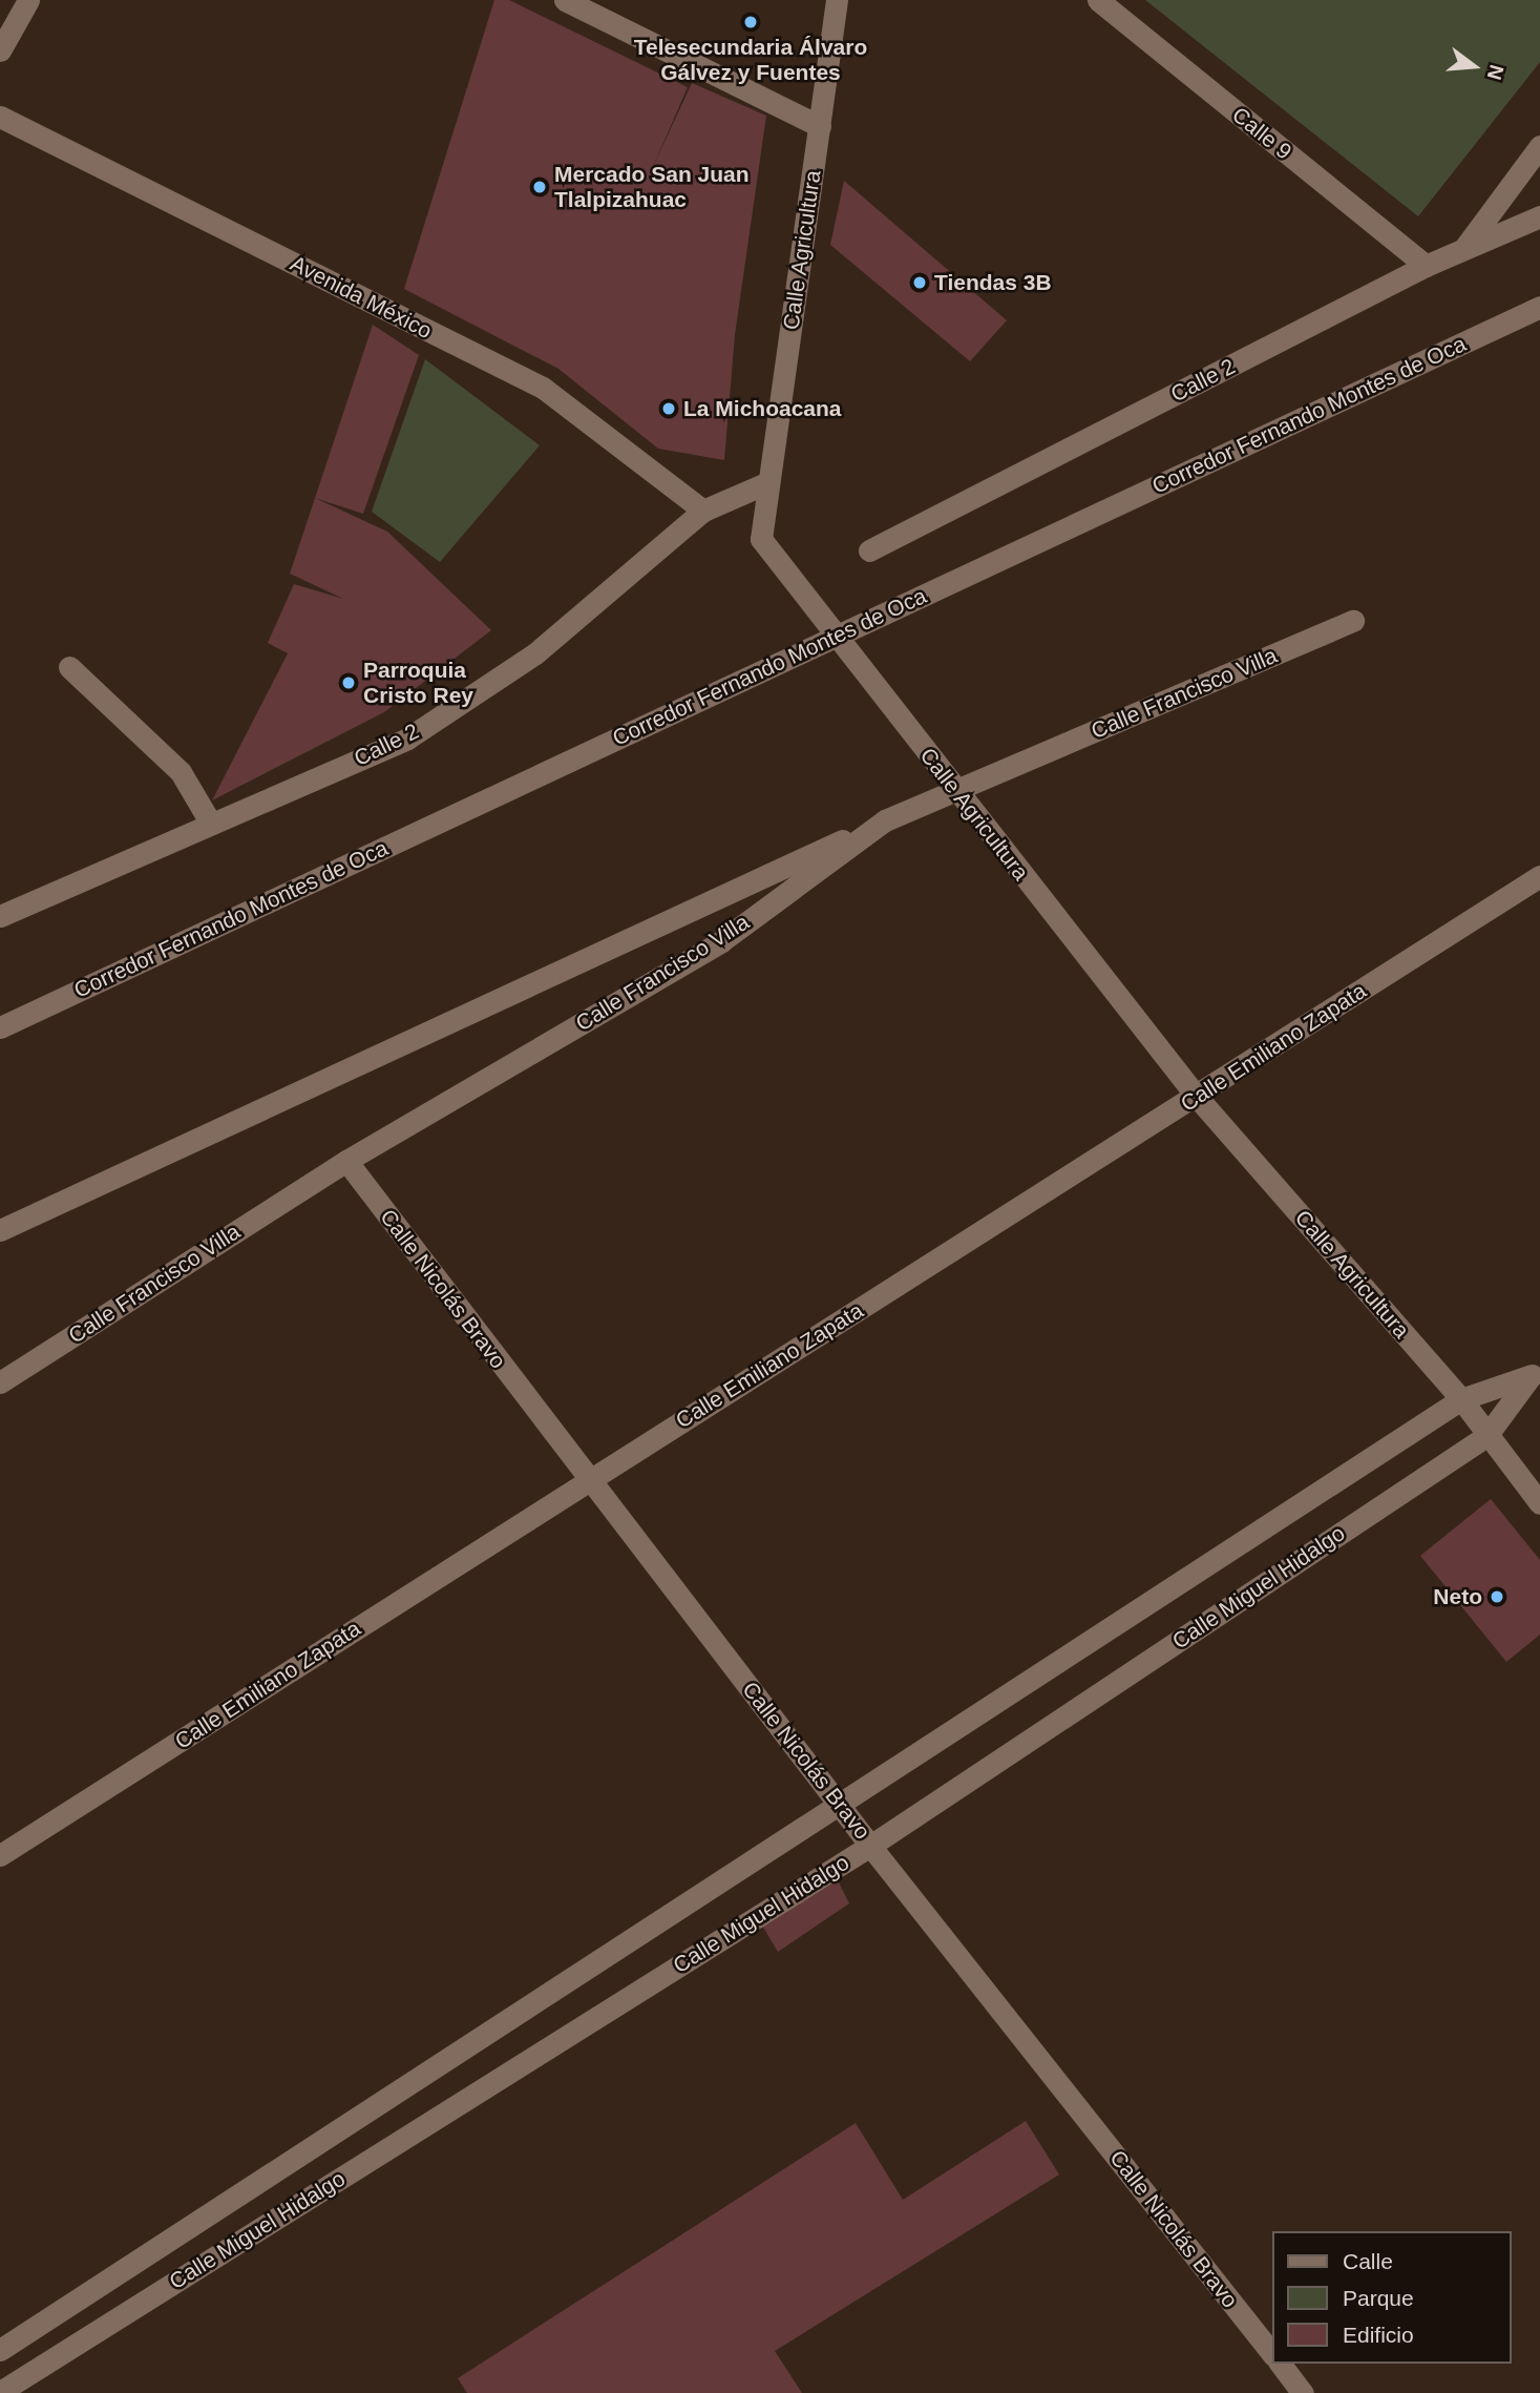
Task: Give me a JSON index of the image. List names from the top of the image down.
{
  "streets": {
    "street": [
      "Calle 9",
      "Calle Agricultura",
      "Avenida México",
      "Calle 2",
      "Corredor Fernando Montes de Oca",
      "Calle Francisco Villa",
      "Calle Emiliano Zapata",
      "Calle Nicolás Bravo",
      "Calle Miguel Hidalgo"
    ]
  },
  "crossings": [
    ["Calle 9", "Calle 2"],
    ["Calle Agricultura", "Calle 2"],
    ["Calle Agricultura", "Calle Emiliano Zapata"],
    ["Calle Agricultura", "Calle Miguel Hidalgo"],
    ["Avenida México", "Calle 2"],
    ["Calle Francisco Villa", "Calle Nicolás Bravo"],
    ["Calle Emiliano Zapata", "Calle Nicolás Bravo"],
    ["Calle Nicolás Bravo", "Calle Miguel Hidalgo"]
  ],
  "places": [
    "Telesecundaria Álvaro Gálvez y Fuentes",
    "Mercado San Juan Tlalpizahuac",
    "Tiendas 3B",
    "La Michoacana",
    "Parroquia Cristo Rey",
    "Neto"
  ],
  "legend": ["Calle", "Parque", "Edificio"],
  "north": "right"
}
